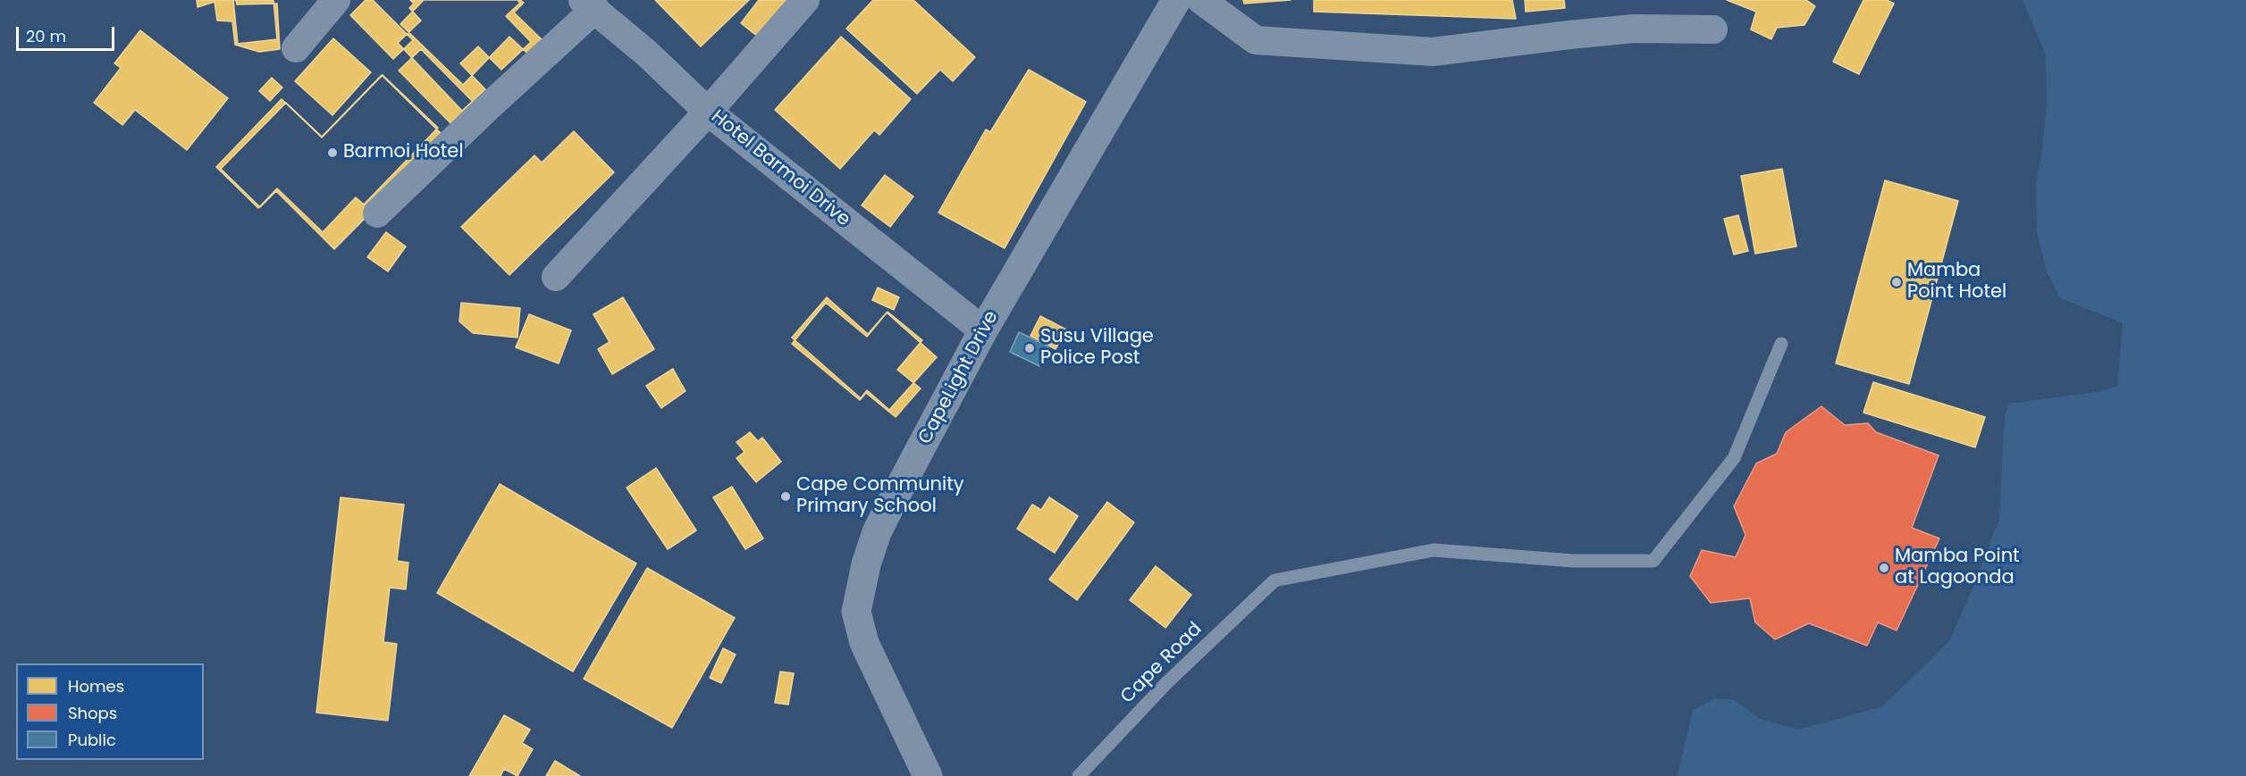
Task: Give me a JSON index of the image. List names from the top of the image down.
{
  "streets": {
    "street": ["Hotel Barmoi Drive", "CapeLight Drive"],
    "lane": ["Cape Road"]
  },
  "crossings": [
    ["Hotel Barmoi Drive", "CapeLight Drive"]
  ],
  "places": [
    "Barmoi Hotel",
    "Mamba Point Hotel",
    "Susu Village Police Post",
    "Cape Community Primary School",
    "Mamba Point at Lagoonda"
  ],
  "legend": ["Homes", "Shops", "Public"],
  "scale_bar": "20 m"
}
